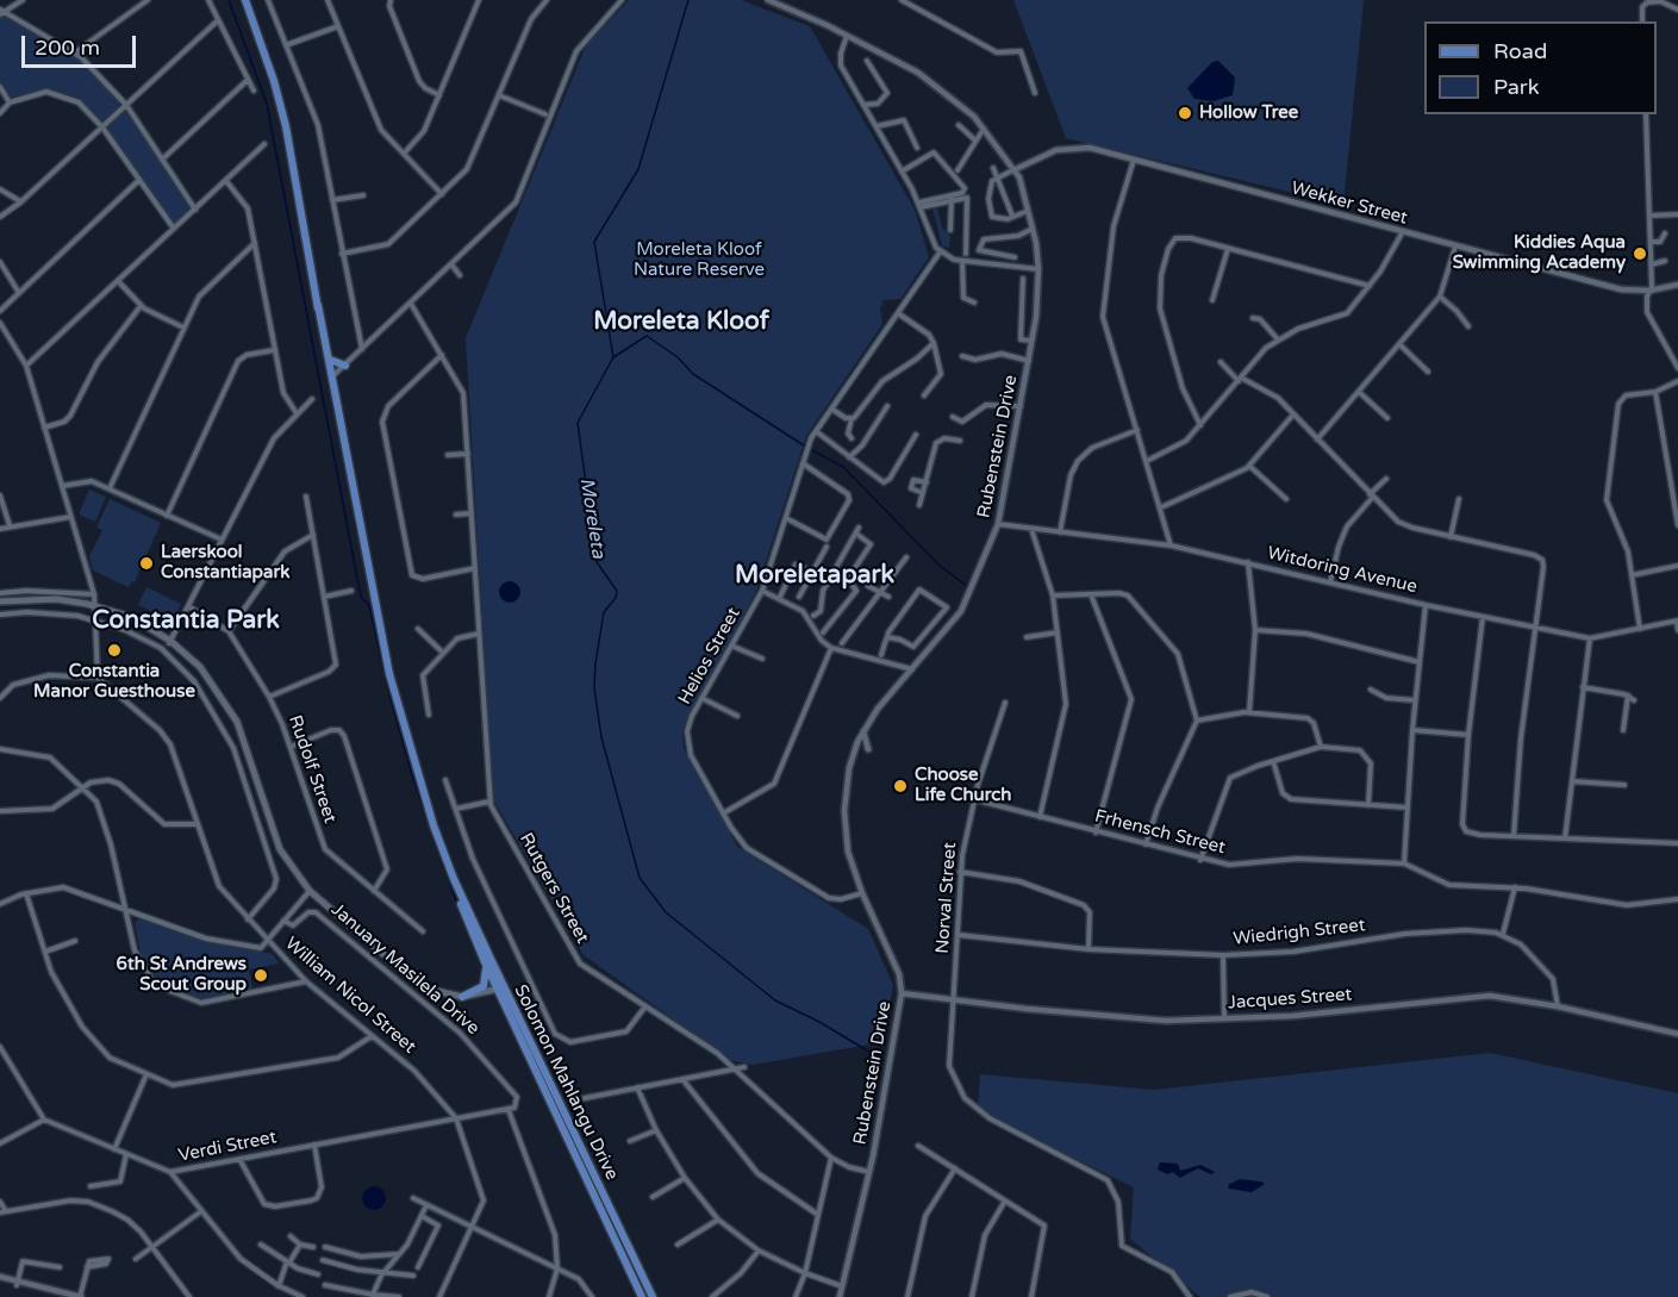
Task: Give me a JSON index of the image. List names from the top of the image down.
{
  "streets": {
    "main road": ["January Masilela Drive", "Solomon Mahlangu Drive"],
    "street": [
      "Wekker Street",
      "Rubenstein Drive",
      "Witdoring Avenue",
      "Helios Street",
      "Rudolf Street",
      "Frhensch Street",
      "Rutgers Street",
      "Norval Street",
      "Wiedrigh Street",
      "William Nicol Street",
      "Jacques Street",
      "Verdi Street"
    ]
  },
  "crossings": [
    ["Wekker Street", "Rubenstein Drive"],
    ["Rubenstein Drive", "Witdoring Avenue"],
    ["Rubenstein Drive", "Helios Street"],
    ["Rubenstein Drive", "Rutgers Street"],
    ["Rubenstein Drive", "Jacques Street"],
    ["Frhensch Street", "Norval Street"],
    ["Norval Street", "Wiedrigh Street"],
    ["Norval Street", "Jacques Street"],
    ["January Masilela Drive", "Solomon Mahlangu Drive"],
    ["January Masilela Drive", "Verdi Street"],
    ["William Nicol Street", "Verdi Street"]
  ],
  "districts": ["Moreleta Kloof", "Moreletapark", "Constantia Park"],
  "water": ["Moreleta"],
  "parks": ["Moreleta Kloof Nature Reserve"],
  "places": [
    "Hollow Tree",
    "Kiddies Aqua Swimming Academy",
    "Laerskool Constantiapark",
    "Constantia Manor Guesthouse",
    "Choose Life Church",
    "6th St Andrews Scout Group"
  ],
  "legend": ["Road", "Park"],
  "scale_bar": "200 m"
}
